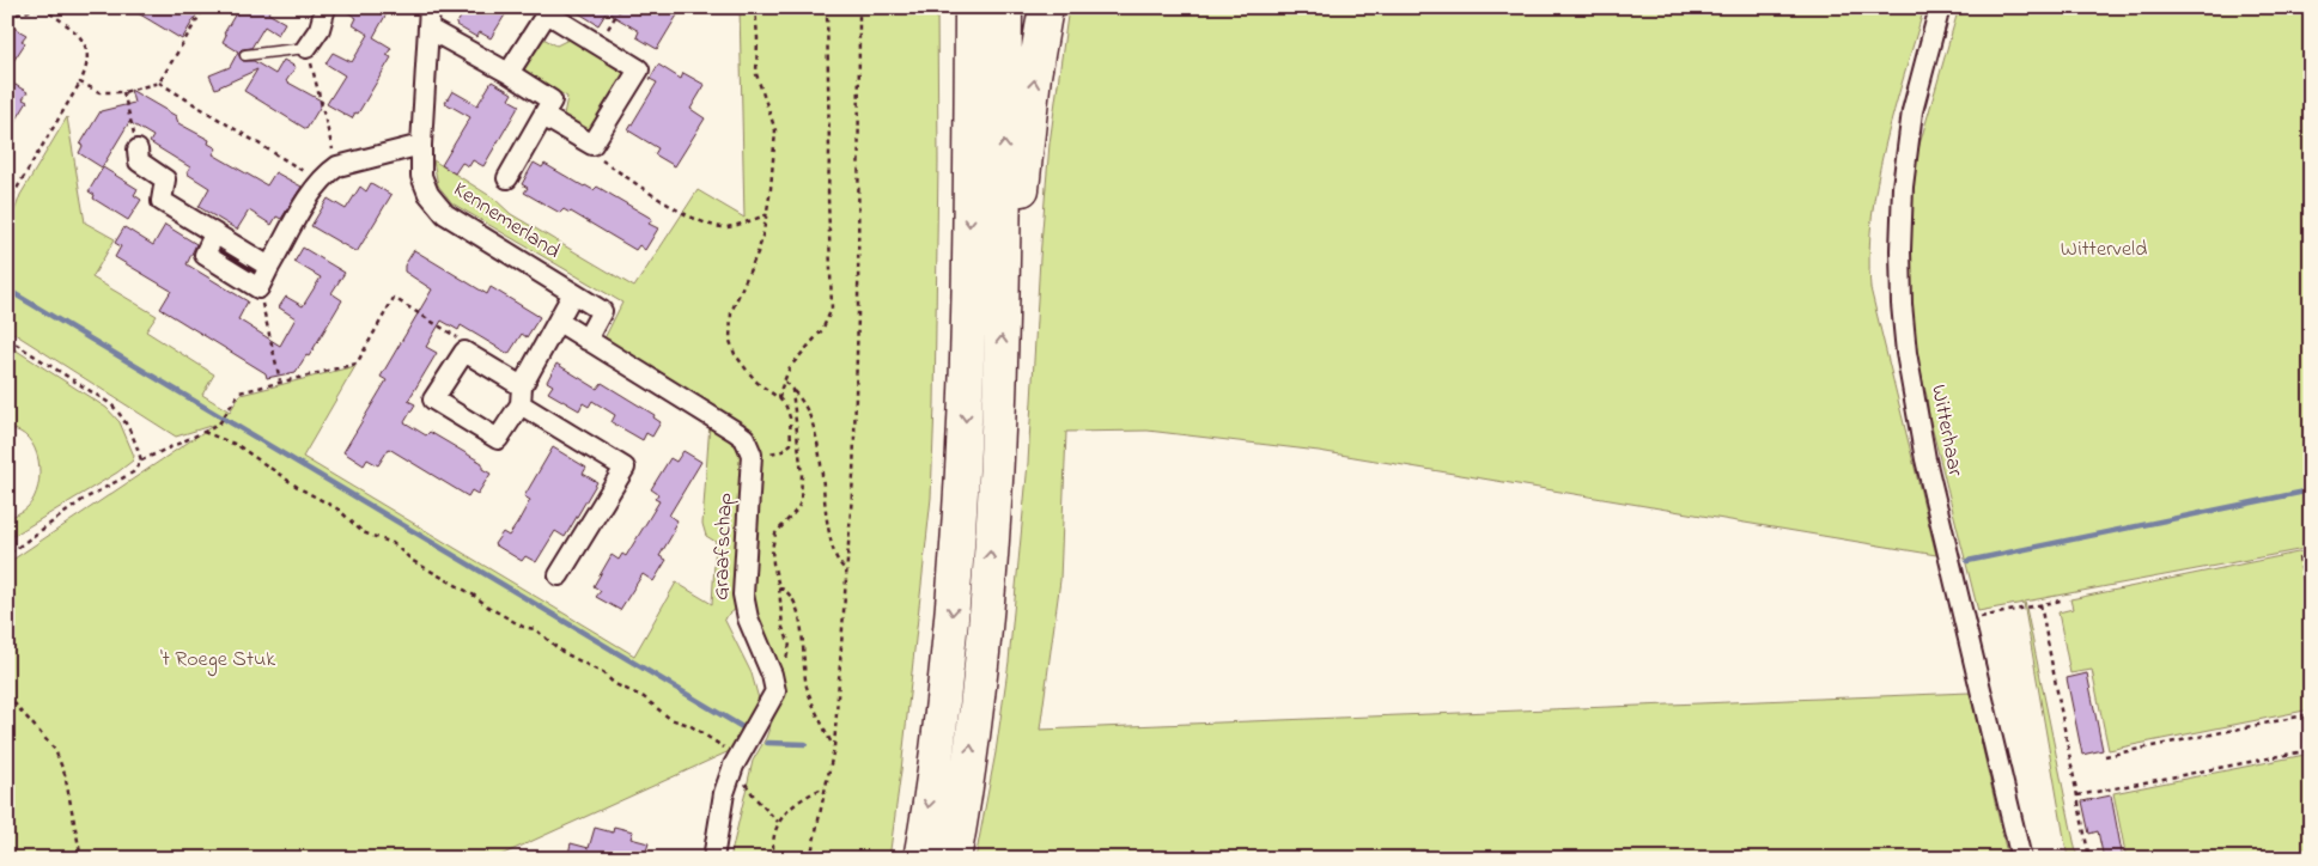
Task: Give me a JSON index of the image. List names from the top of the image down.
{
  "streets": {
    "street": ["Kennemerland", "Witterhaar", "Graafschap"]
  },
  "parks": ["Witterveld", "'t Roege Stuk"]
}
